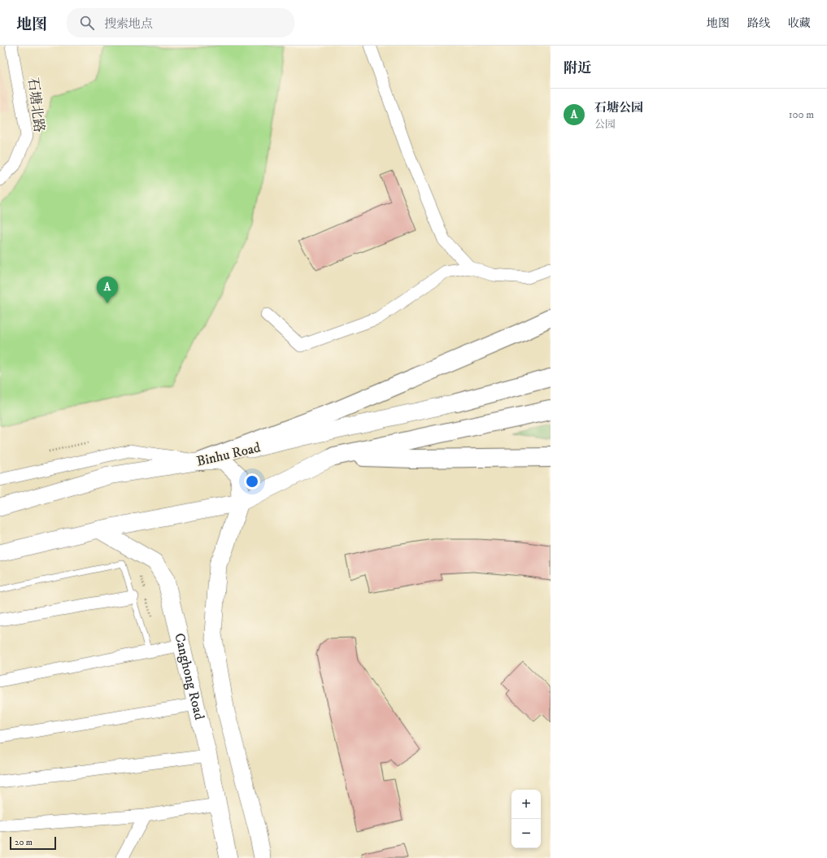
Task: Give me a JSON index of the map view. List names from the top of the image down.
{
  "streets": {
    "main road": ["Binhu Road", "Canghong Road"],
    "street": ["石塘北路"]
  },
  "crossings": [
    ["Binhu Road", "Canghong Road"]
  ],
  "scale_bar": "20 m",
  "page": {
    "header": "地图",
    "search": "搜索地点",
    "nav": ["地图", "路线", "收藏"],
    "heading": "附近",
    "list": [
      {
        "mark": "A",
        "name": "石塘公园",
        "note": "公园",
        "value": "100 m"
      }
    ],
    "pins": "A",
    "map_buttons": ["+", "−"],
    "scale": "20 m"
  }
}
